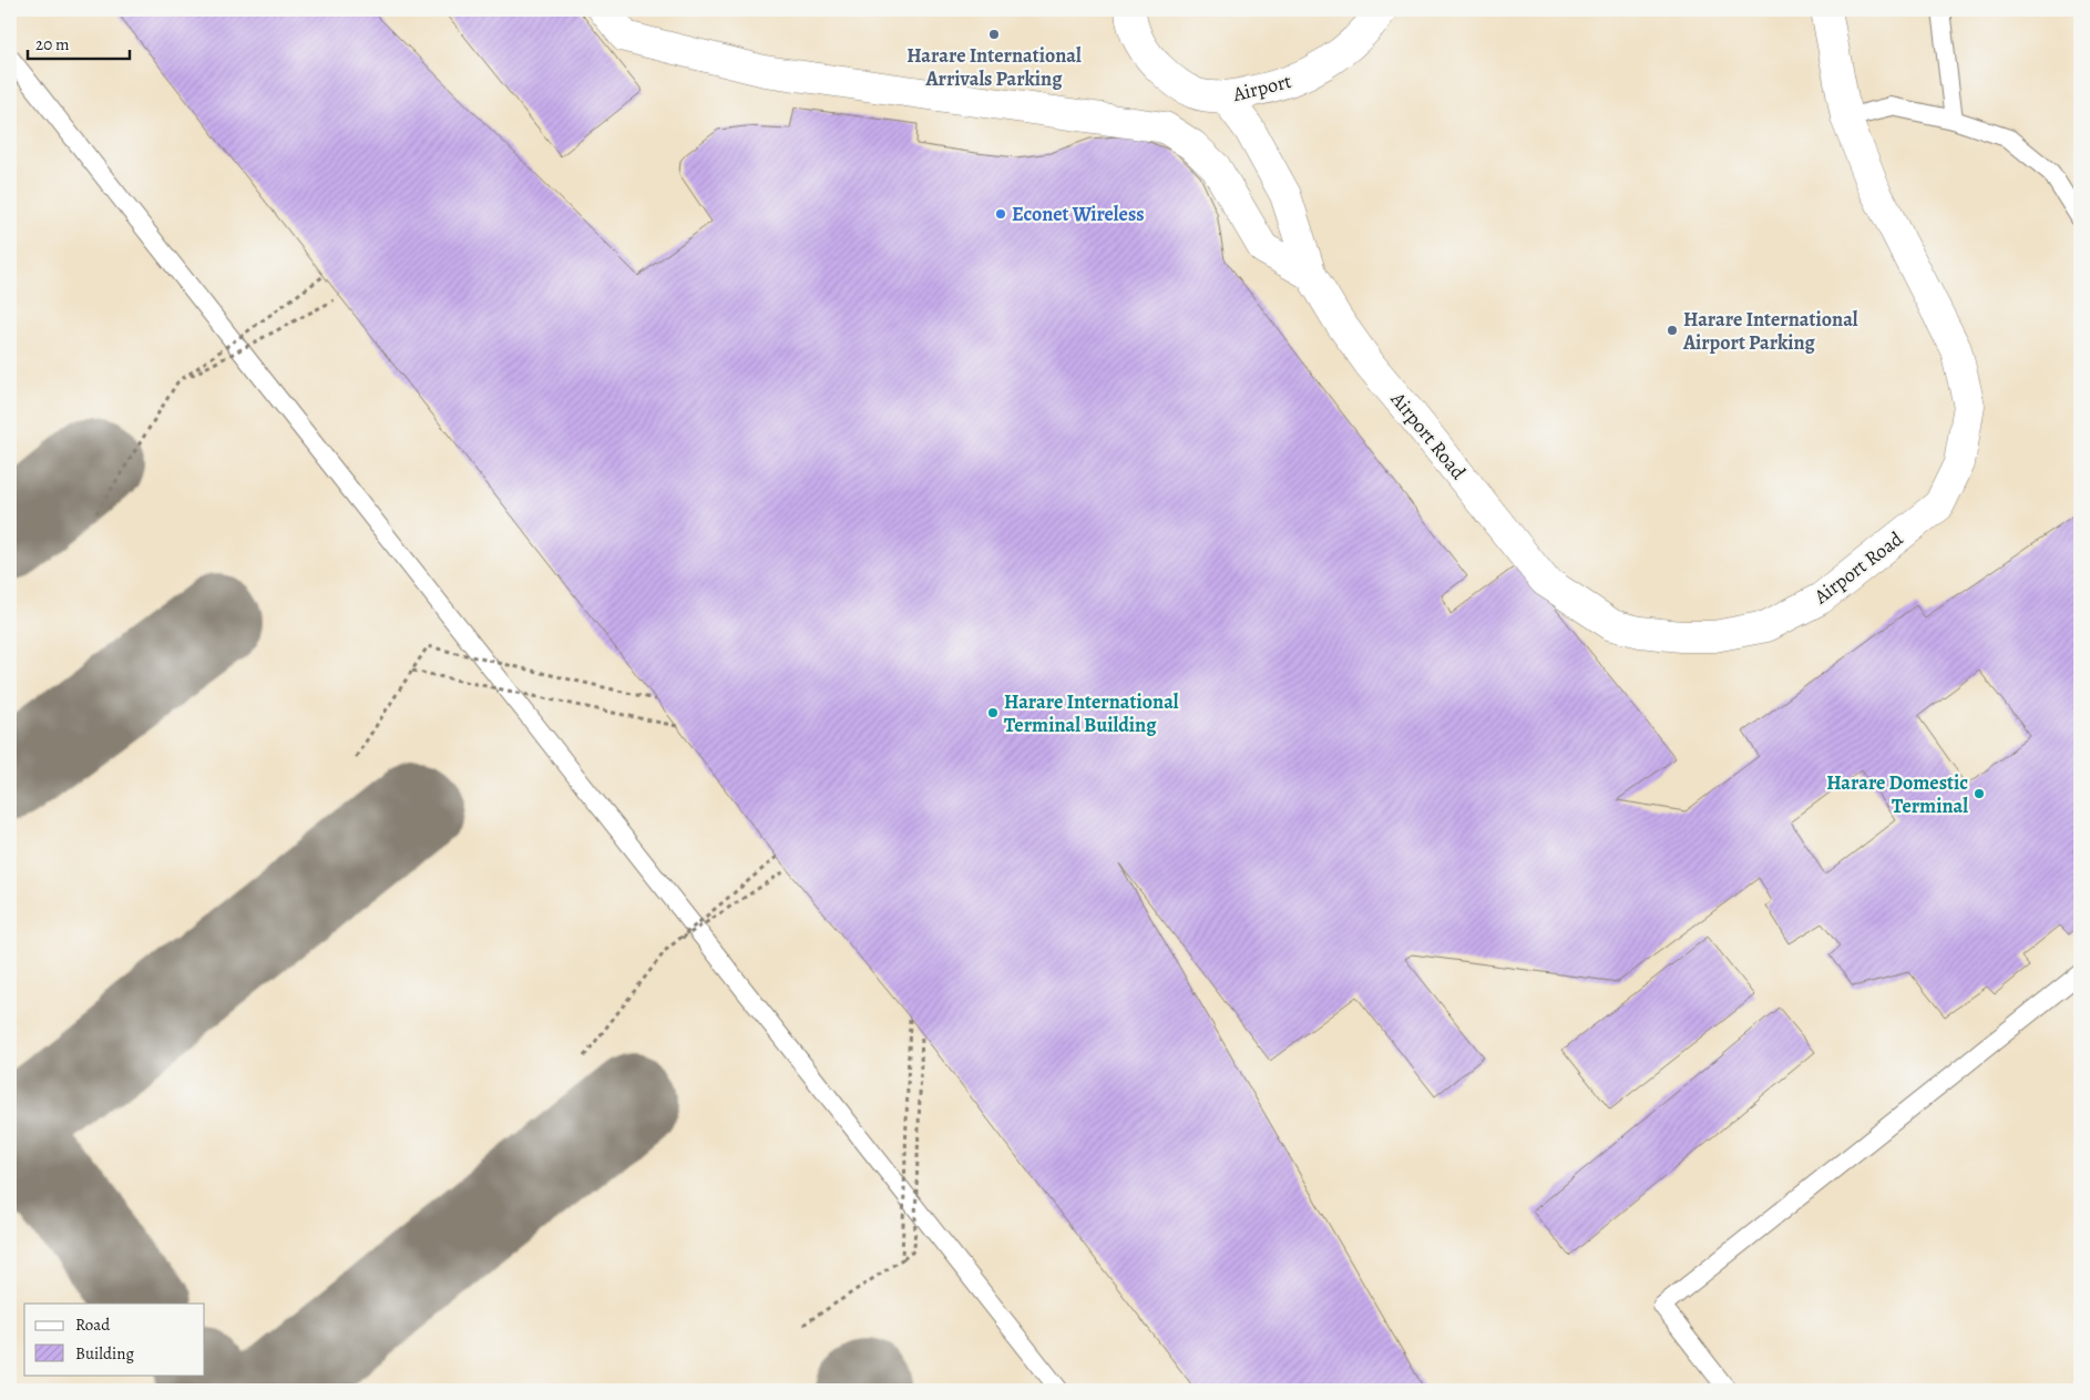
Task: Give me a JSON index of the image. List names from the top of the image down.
{
  "streets": {
    "street": ["Airport", "Airport Road"]
  },
  "crossings": [
    ["Airport", "Airport Road"]
  ],
  "places": [
    "Harare International Arrivals Parking",
    "Econet Wireless",
    "Harare International Airport Parking",
    "Harare International Terminal Building",
    "Harare Domestic Terminal"
  ],
  "legend": ["Road", "Building"],
  "scale_bar": "20 m"
}
